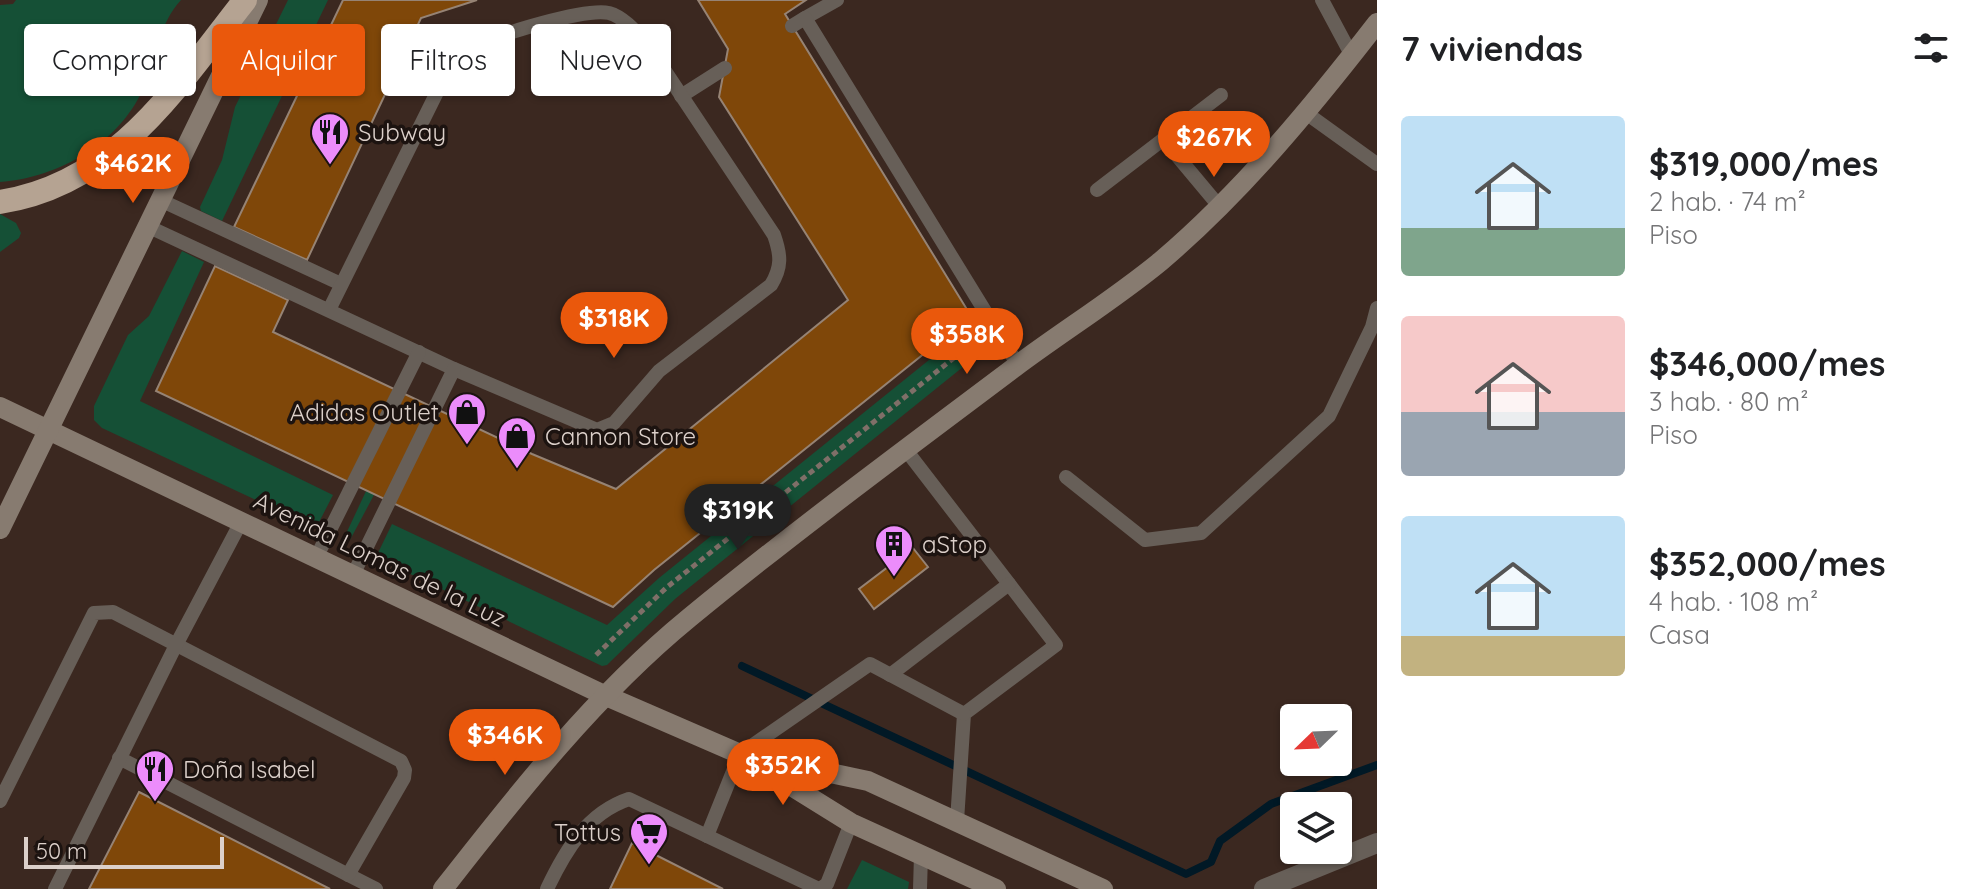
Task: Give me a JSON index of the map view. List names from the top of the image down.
{
  "streets": {
    "main road": ["Avenida Lomas de la Luz"]
  },
  "places": {
    "restaurant": ["Subway", "Doña Isabel"],
    "shop": ["Adidas Outlet", "Cannon Store"],
    "building": ["aStop"],
    "supermarket": ["Tottus"]
  },
  "scale_bar": "50 m",
  "north": "bottom left",
  "page": {
    "heading": "7 viviendas",
    "chip": [
      "Comprar",
      "Alquilar",
      "Filtros",
      "Nuevo"
    ],
    "list": [
      {
        "name": "$319,000/mes",
        "note": "2 hab. · 74 m² · Piso"
      },
      {
        "name": "$346,000/mes",
        "note": "3 hab. · 80 m² · Piso"
      },
      {
        "name": "$352,000/mes",
        "note": "4 hab. · 108 m² · Casa"
      }
    ],
    "price": [
      "$267K",
      "$462K",
      "$318K",
      "$358K",
      "$319K",
      "$346K",
      "$352K"
    ],
    "scale": "50 m"
  }
}
